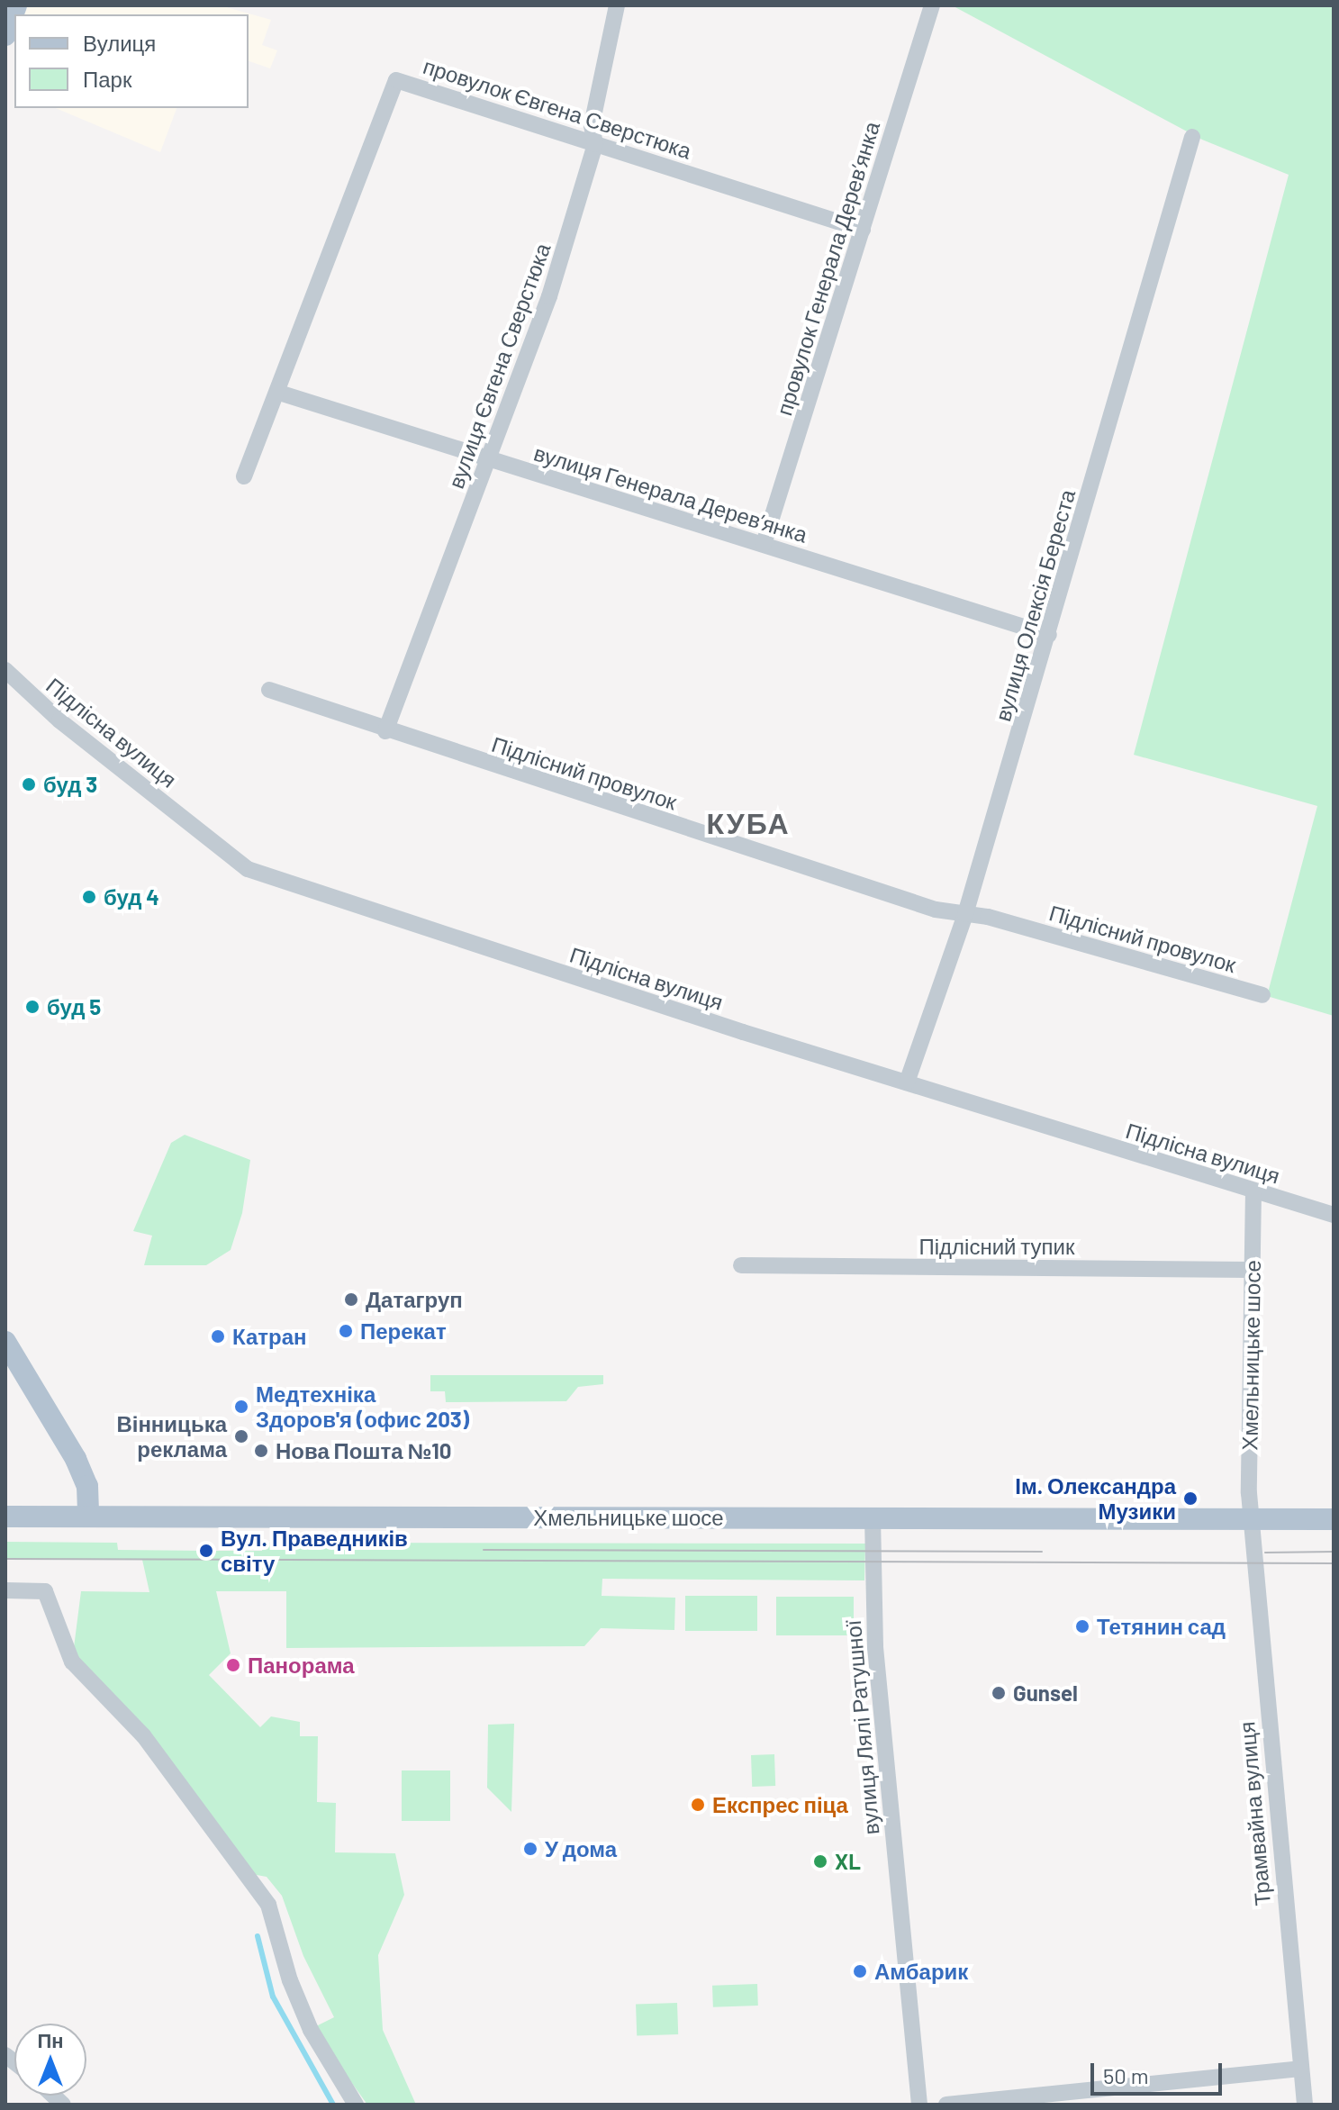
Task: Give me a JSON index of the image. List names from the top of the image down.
{
  "streets": {
    "main road": ["Хмельницьке шосе"],
    "street": [
      "провулок Євгена Сверстюка",
      "провулок Генерала Деревʼянка",
      "вулиця Євгена Сверстюка",
      "вулиця Генерала Деревʼянка",
      "вулиця Олексія Береста",
      "Підлісна вулиця",
      "Підлісний провулок",
      "Підлісний тупик",
      "вулиця Лялі Ратушної",
      "Трамвайна вулиця"
    ]
  },
  "crossings": [
    ["провулок Євгена Сверстюка", "провулок Генерала Деревʼянка"],
    ["провулок Євгена Сверстюка", "вулиця Євгена Сверстюка"],
    ["провулок Євгена Сверстюка", "вулиця Генерала Деревʼянка"],
    ["провулок Генерала Деревʼянка", "вулиця Генерала Деревʼянка"],
    ["вулиця Євгена Сверстюка", "вулиця Генерала Деревʼянка"],
    ["вулиця Євгена Сверстюка", "Підлісний провулок"],
    ["вулиця Генерала Деревʼянка", "вулиця Олексія Береста"],
    ["вулиця Олексія Береста", "Підлісна вулиця"],
    ["вулиця Олексія Береста", "Підлісний провулок"],
    ["Підлісна вулиця", "Хмельницьке шосе"],
    ["Підлісний тупик", "Хмельницьке шосе"],
    ["Хмельницьке шосе", "вулиця Лялі Ратушної"],
    ["Хмельницьке шосе", "Трамвайна вулиця"]
  ],
  "districts": ["КУБА"],
  "places": [
    "буд 3",
    "буд 4",
    "буд 5",
    "Датагруп",
    "Перекат",
    "Катран",
    "Медтехніка Здоров'я (офис 203)",
    "Вінницька реклама",
    "Нова Пошта №10",
    "Ім. Олександра Музики",
    "Вул. Праведників світу",
    "Тетянин сад",
    "Панорама",
    "Gunsel",
    "Експрес піца",
    "У дома",
    "XL",
    "Амбарик"
  ],
  "legend": ["Вулиця", "Парк"],
  "scale_bar": "50 m",
  "north": "top"
}
